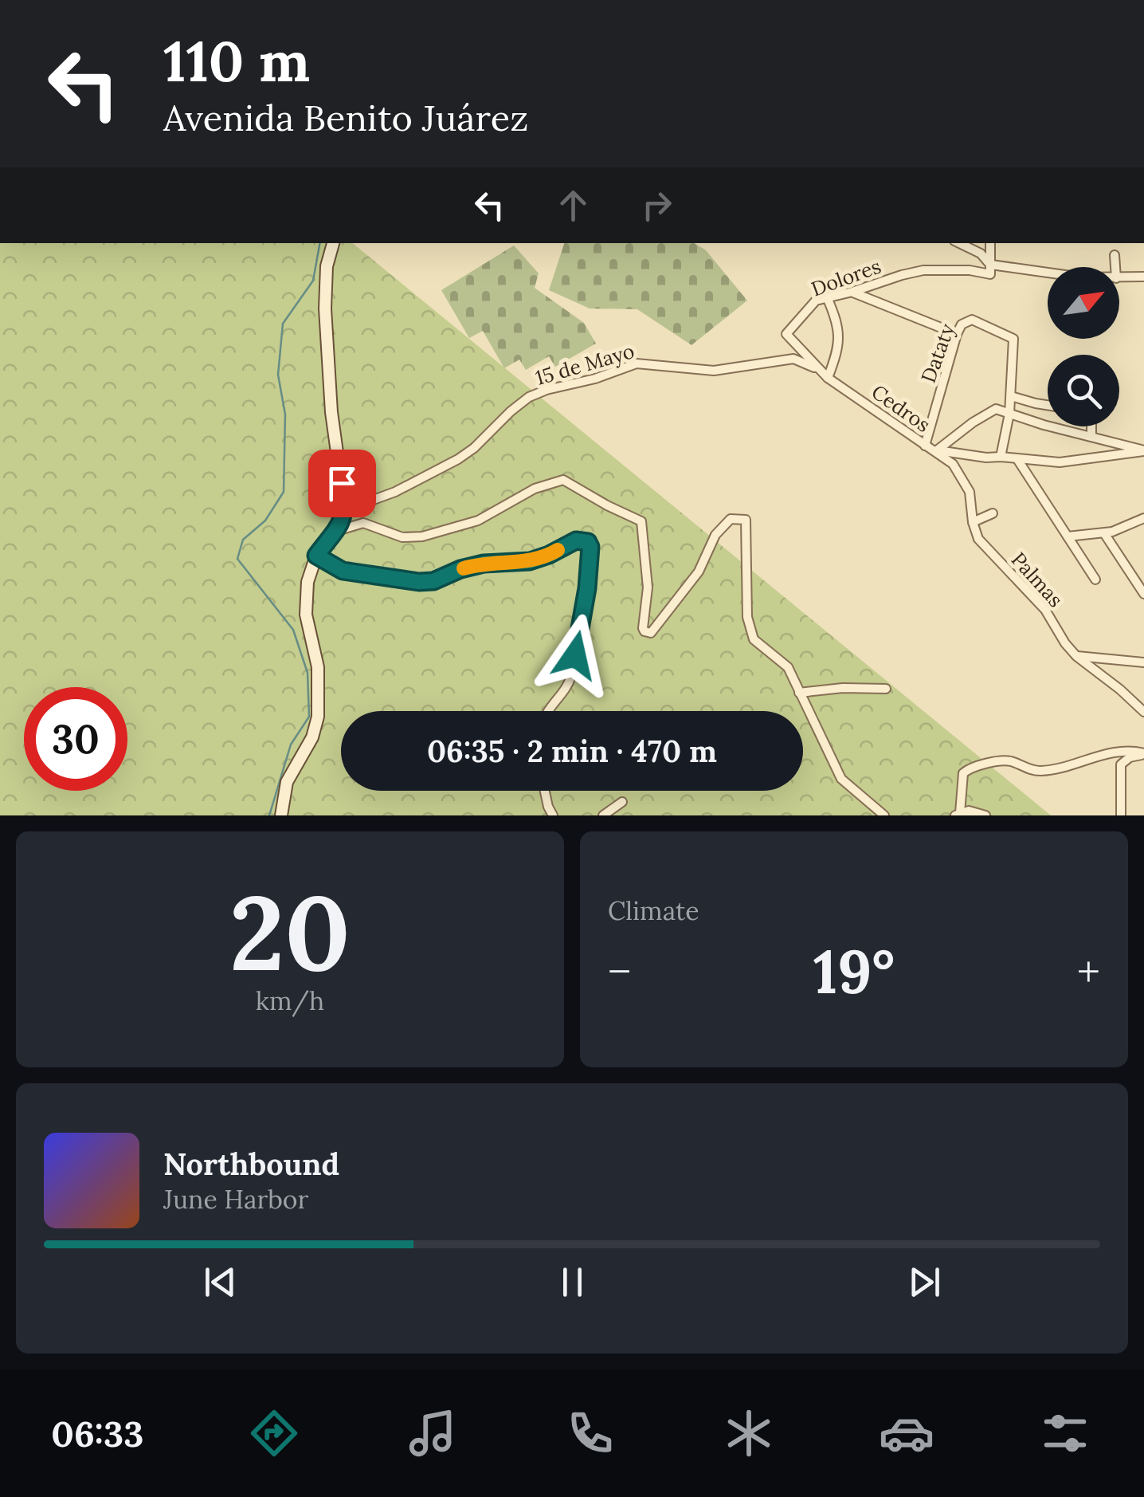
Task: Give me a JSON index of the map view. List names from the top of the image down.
{
  "streets": {
    "street": [
      "Dolores",
      "Dataty",
      "15 de Mayo",
      "Cedros",
      "Palmas"
    ]
  },
  "crossings": [
    ["Dolores", "Cedros"],
    ["Dataty", "Cedros"],
    ["15 de Mayo", "Cedros"],
    ["Cedros", "Palmas"]
  ],
  "north": "top right",
  "page": {
    "turn": ["110 m", "Avenida Benito Juárez"],
    "limit": "30",
    "trip": "06:35 · 2 min · 470 m",
    "tile": [
      ["20", "km/h"],
      "Climate"
    ],
    "heat": ["−", "19°", "+"],
    "song": ["Northbound", "June Harbor"],
    "tabs": "06:33"
  }
}
